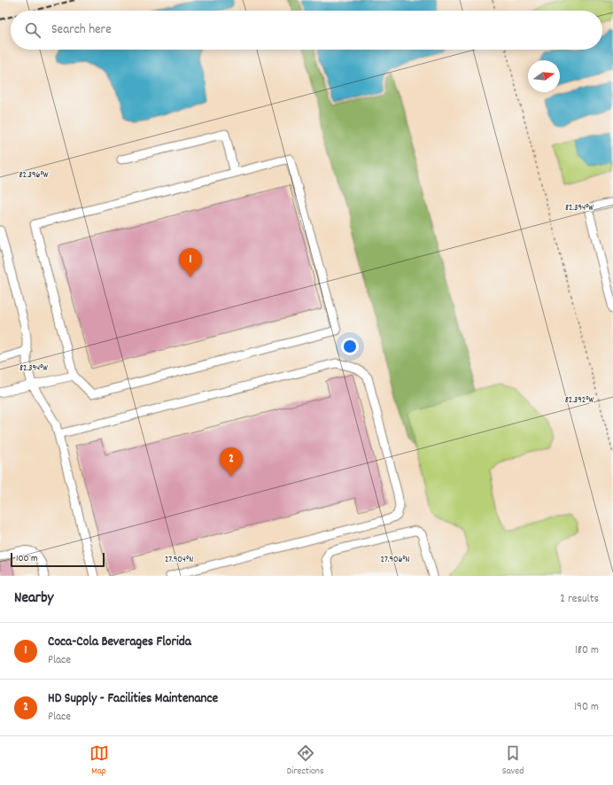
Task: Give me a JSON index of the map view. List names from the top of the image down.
{
  "scale_bar": "100 m",
  "north": "right",
  "page": {
    "search": "Search here",
    "pins": ["1", "2"],
    "scale": "100 m",
    "heading": ["Nearby", "2 results"],
    "list": [
      {
        "mark": "1",
        "name": "Coca-Cola Beverages Florida",
        "note": "Place",
        "value": "180 m"
      },
      {
        "mark": "2",
        "name": "HD Supply - Facilities Maintenance",
        "note": "Place",
        "value": "190 m"
      }
    ],
    "nav": ["Map", "Directions", "Saved"]
  },
  "coordinates": [
    "82.396°W",
    "82.394°W",
    "82.392°W",
    "27.904°N",
    "27.906°N"
  ]
}
